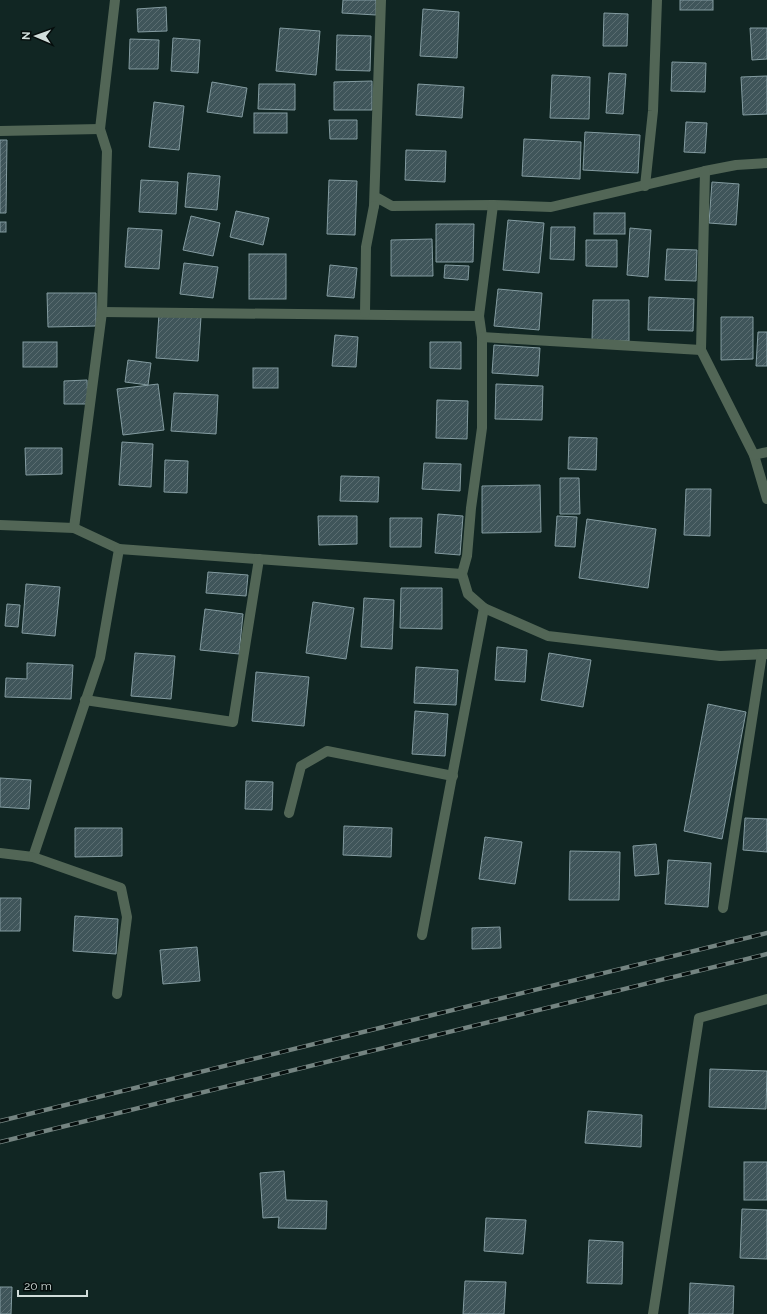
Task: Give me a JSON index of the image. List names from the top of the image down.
{
  "scale_bar": "20 m",
  "north": "left"
}
